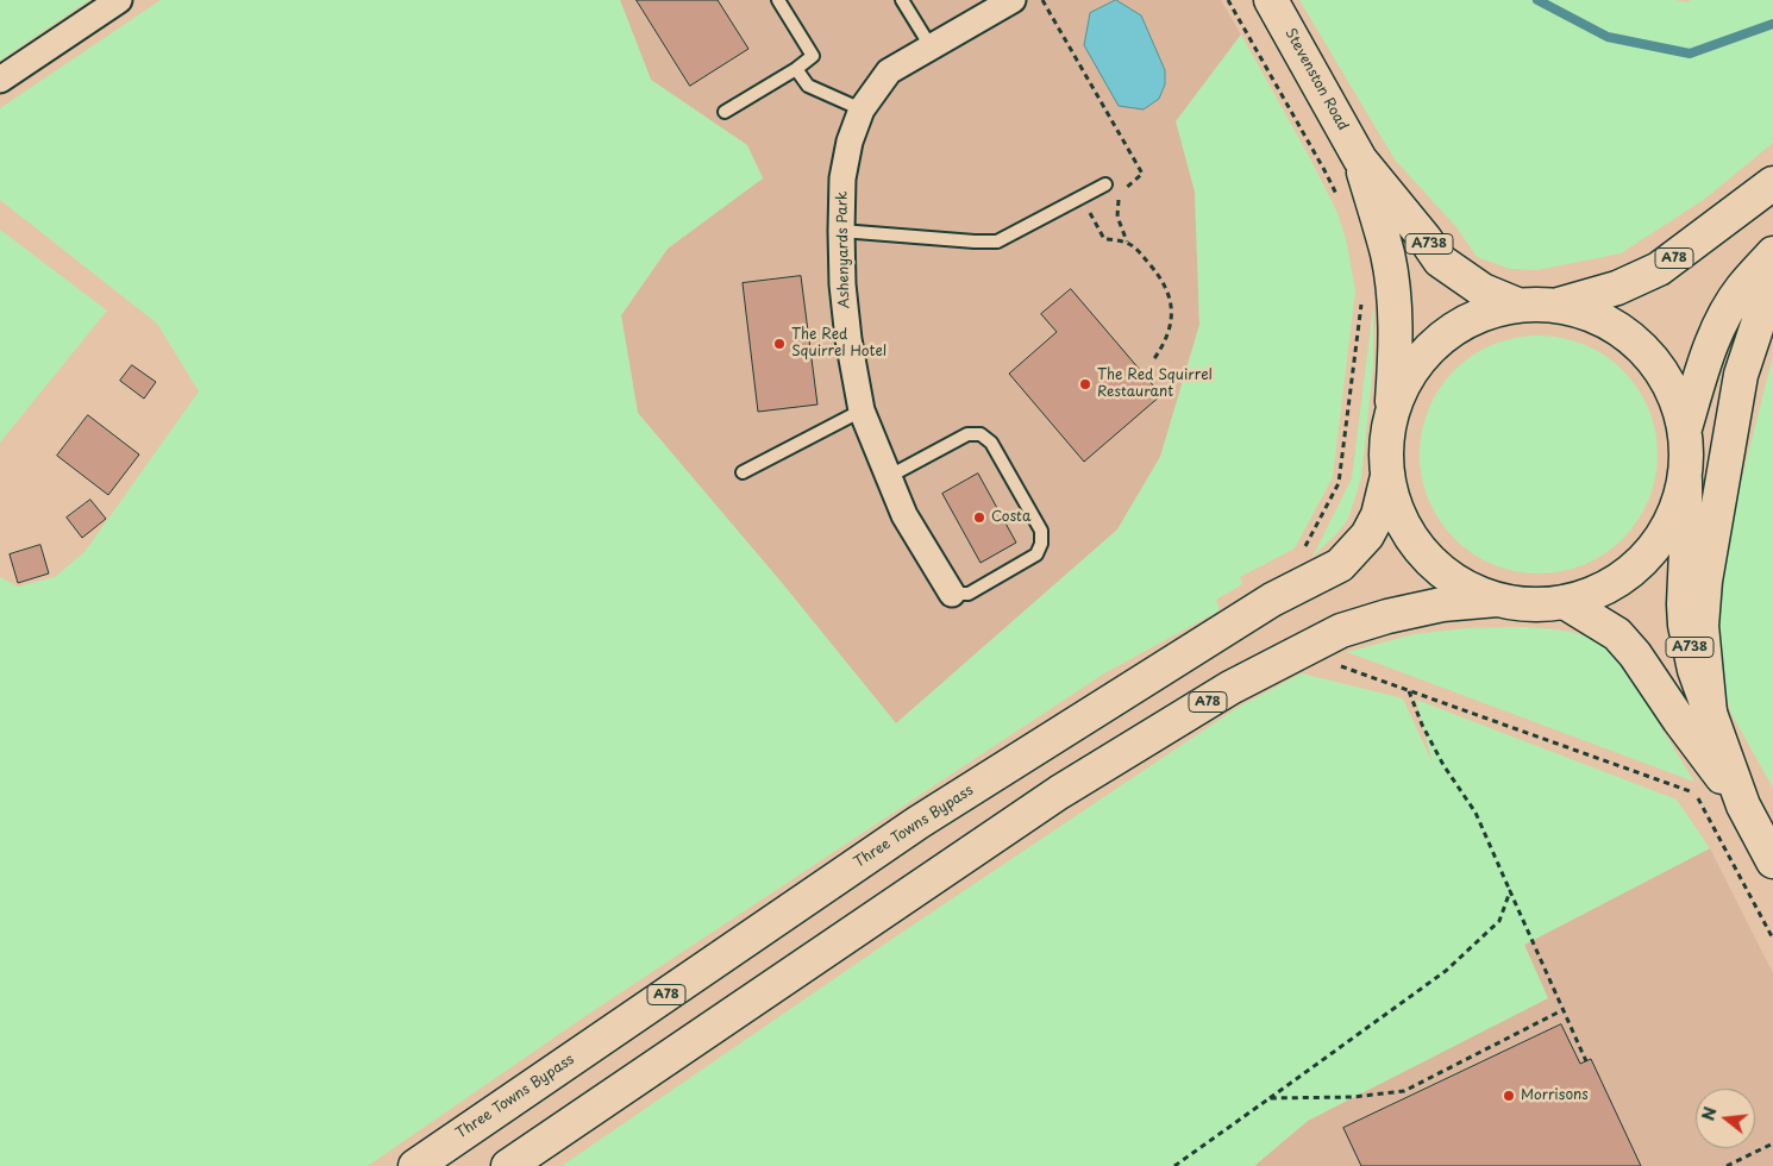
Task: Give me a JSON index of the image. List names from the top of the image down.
{
  "streets": {
    "main road": [
      "Stevenston Road",
      "A738",
      "A78",
      "Three Towns Bypass"
    ],
    "street": ["Ashenyards Park"]
  },
  "crossings": [
    ["Stevenston Road", "A738"],
    ["A738", "A78"],
    ["A78", "Three Towns Bypass"]
  ],
  "places": [
    "The Red Squirrel Hotel",
    "The Red Squirrel Restaurant",
    "Costa",
    "Morrisons"
  ],
  "north": "left"
}
